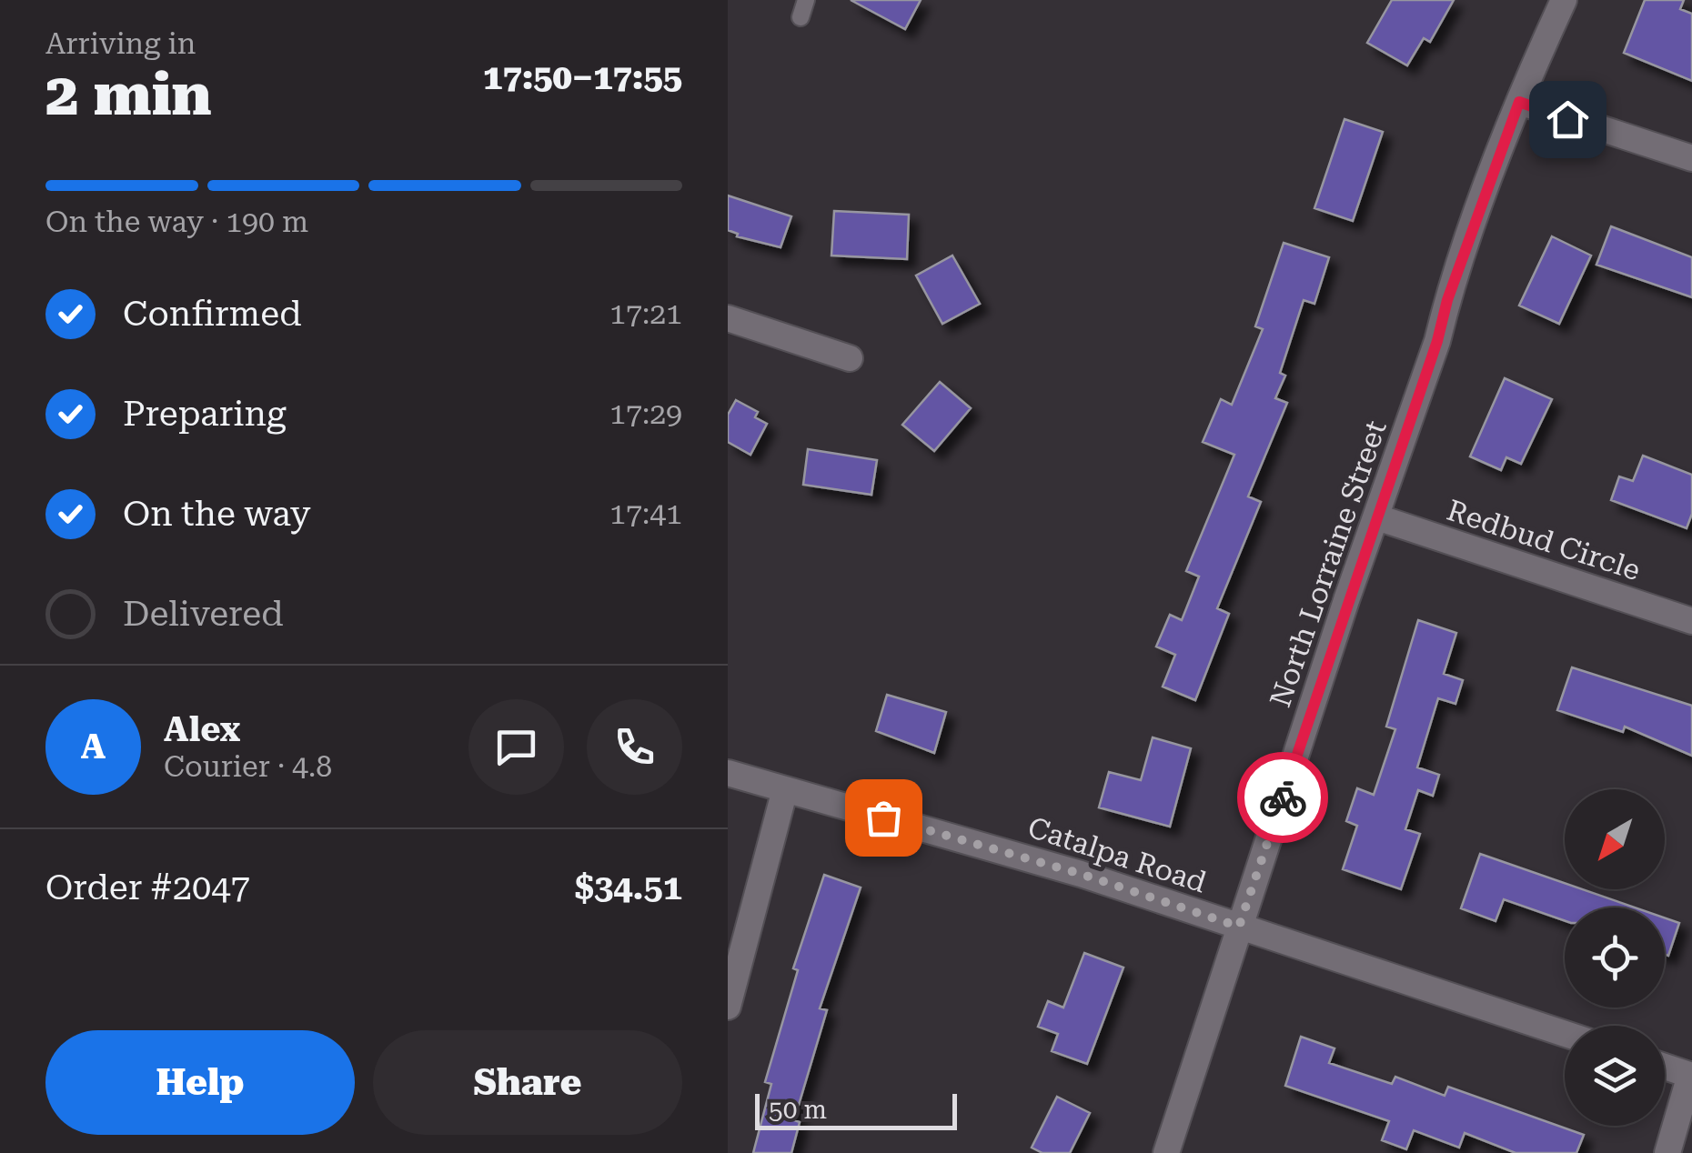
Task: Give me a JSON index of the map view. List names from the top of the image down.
{
  "streets": {
    "street": ["Redbud Circle", "North Lorraine Street", "Catalpa Road"]
  },
  "crossings": [
    ["Redbud Circle", "North Lorraine Street"],
    ["North Lorraine Street", "Catalpa Road"]
  ],
  "scale_bar": "50 m",
  "north": "bottom left",
  "page": {
    "heading": ["2 min", "Arriving in", "17:50–17:55"],
    "panel": [
      "Alex",
      "Courier · 4.8",
      "Order #2047",
      "$34.51"
    ],
    "bar": "On the way · 190 m",
    "list": [
      ["Confirmed", "17:21"],
      ["Preparing", "17:29"],
      ["On the way", "17:41"],
      "Delivered"
    ],
    "round": "A",
    "buttons": ["Help", "Share"],
    "scale": "50 m"
  }
}
